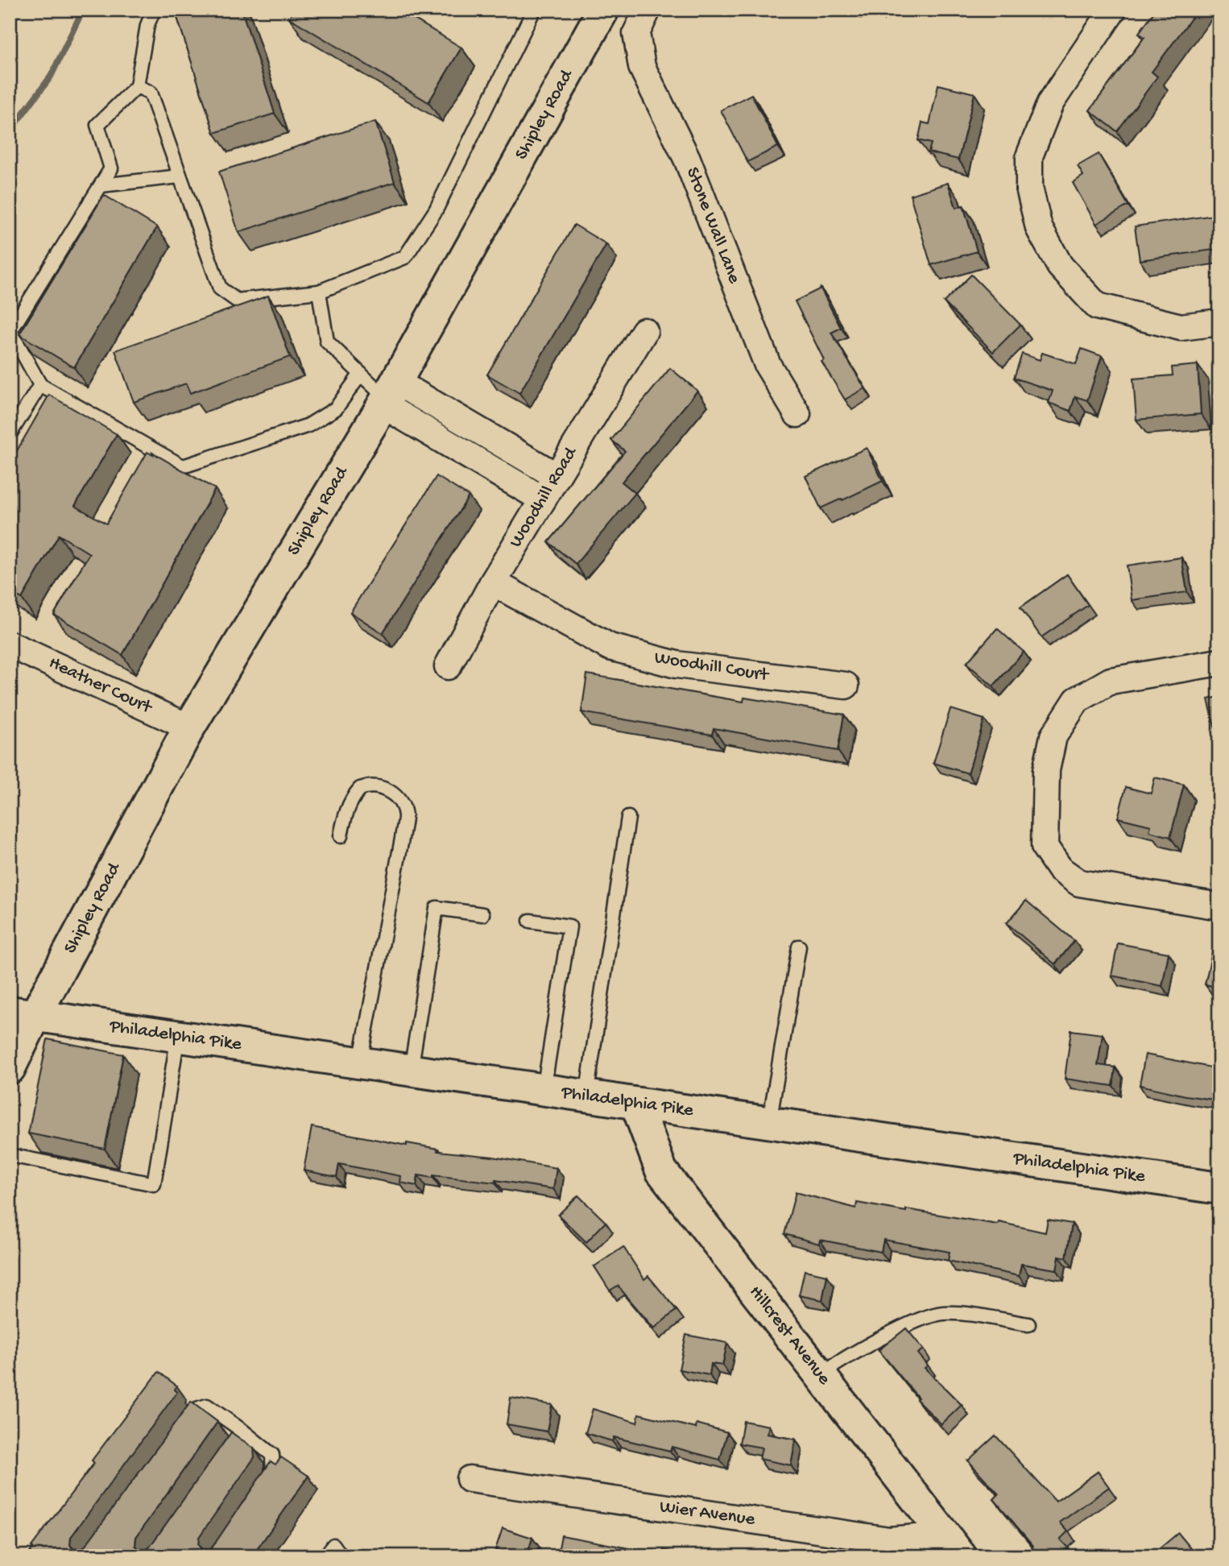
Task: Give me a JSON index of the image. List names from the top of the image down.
{
  "streets": {
    "main road": ["Shipley Road", "Philadelphia Pike", "Hillcrest Avenue"],
    "street": [
      "Stone Wall Lane",
      "Woodhill Road",
      "Woodhill Court",
      "Heather Court",
      "Wier Avenue"
    ]
  },
  "crossings": [
    ["Shipley Road", "Heather Court"],
    ["Shipley Road", "Philadelphia Pike"],
    ["Woodhill Road", "Woodhill Court"],
    ["Philadelphia Pike", "Hillcrest Avenue"],
    ["Hillcrest Avenue", "Wier Avenue"]
  ]
}
